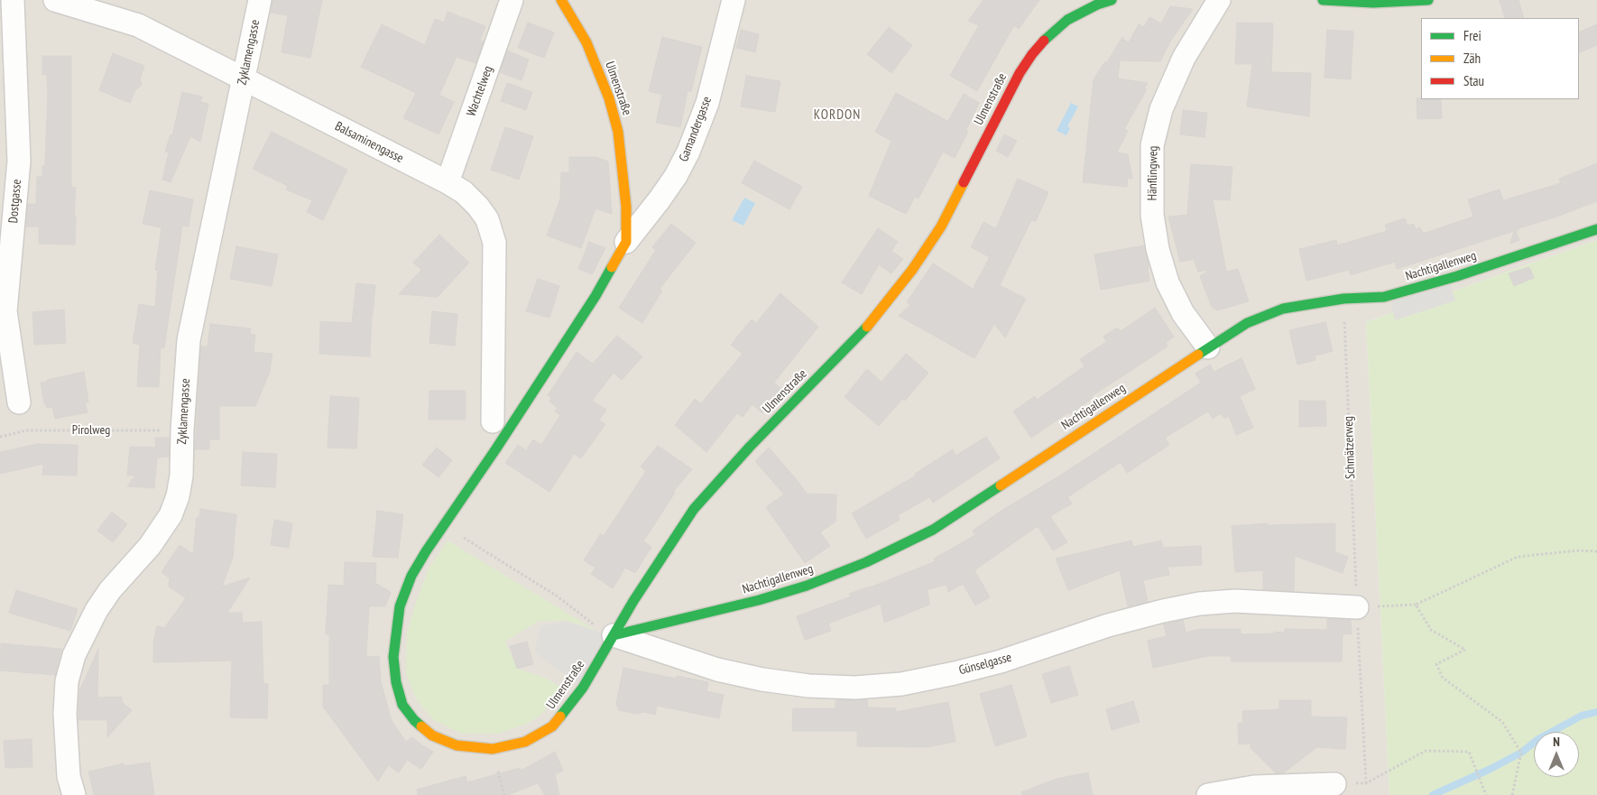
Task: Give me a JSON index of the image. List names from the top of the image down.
{
  "streets": {
    "street": [
      "Zyklamengasse",
      "Ulmenstraße",
      "Wachtelweg",
      "Gamandergasse",
      "Balsaminengasse",
      "Hänflingweg",
      "Dostgasse",
      "Nachtigallenweg",
      "Günselgasse"
    ],
    "path": ["Pirolweg", "Schmätzerweg"]
  },
  "crossings": [
    ["Zyklamengasse", "Balsaminengasse"],
    ["Zyklamengasse", "Pirolweg"],
    ["Ulmenstraße", "Gamandergasse"],
    ["Ulmenstraße", "Nachtigallenweg"],
    ["Ulmenstraße", "Günselgasse"],
    ["Wachtelweg", "Balsaminengasse"],
    ["Hänflingweg", "Nachtigallenweg"],
    ["Nachtigallenweg", "Schmätzerweg"],
    ["Nachtigallenweg", "Günselgasse"],
    ["Schmätzerweg", "Günselgasse"]
  ],
  "districts": ["KORDON"],
  "legend": ["Frei", "Zäh", "Stau"],
  "north": "top"
}
